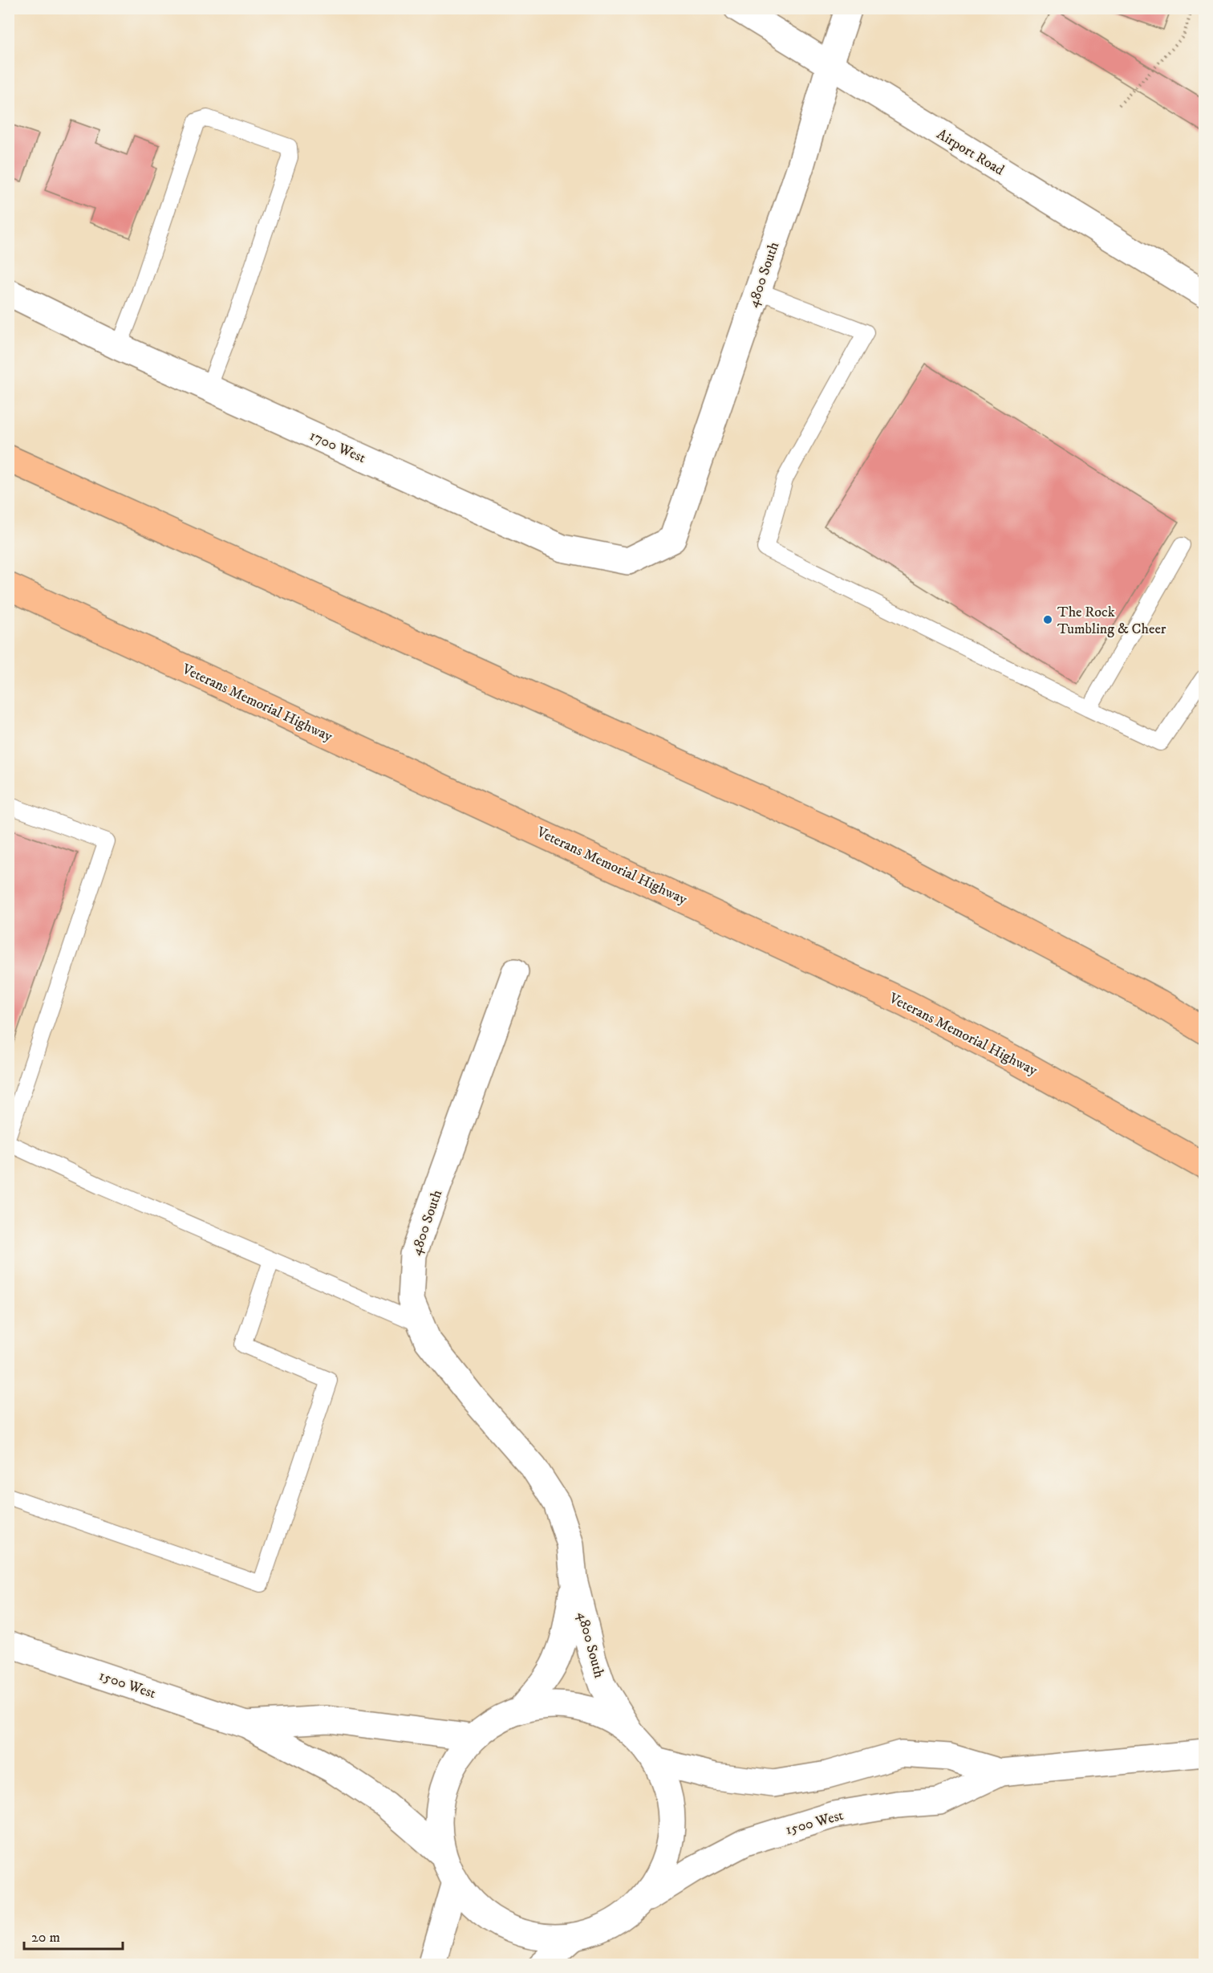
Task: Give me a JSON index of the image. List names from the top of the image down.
{
  "streets": {
    "highway": ["Veterans Memorial Highway"],
    "street": [
      "Airport Road",
      "4800 South",
      "1700 West",
      "1500 West"
    ]
  },
  "crossings": [
    ["Airport Road", "4800 South"],
    ["4800 South", "1700 West"]
  ],
  "places": ["The Rock Tumbling & Cheer"],
  "scale_bar": "20 m"
}
